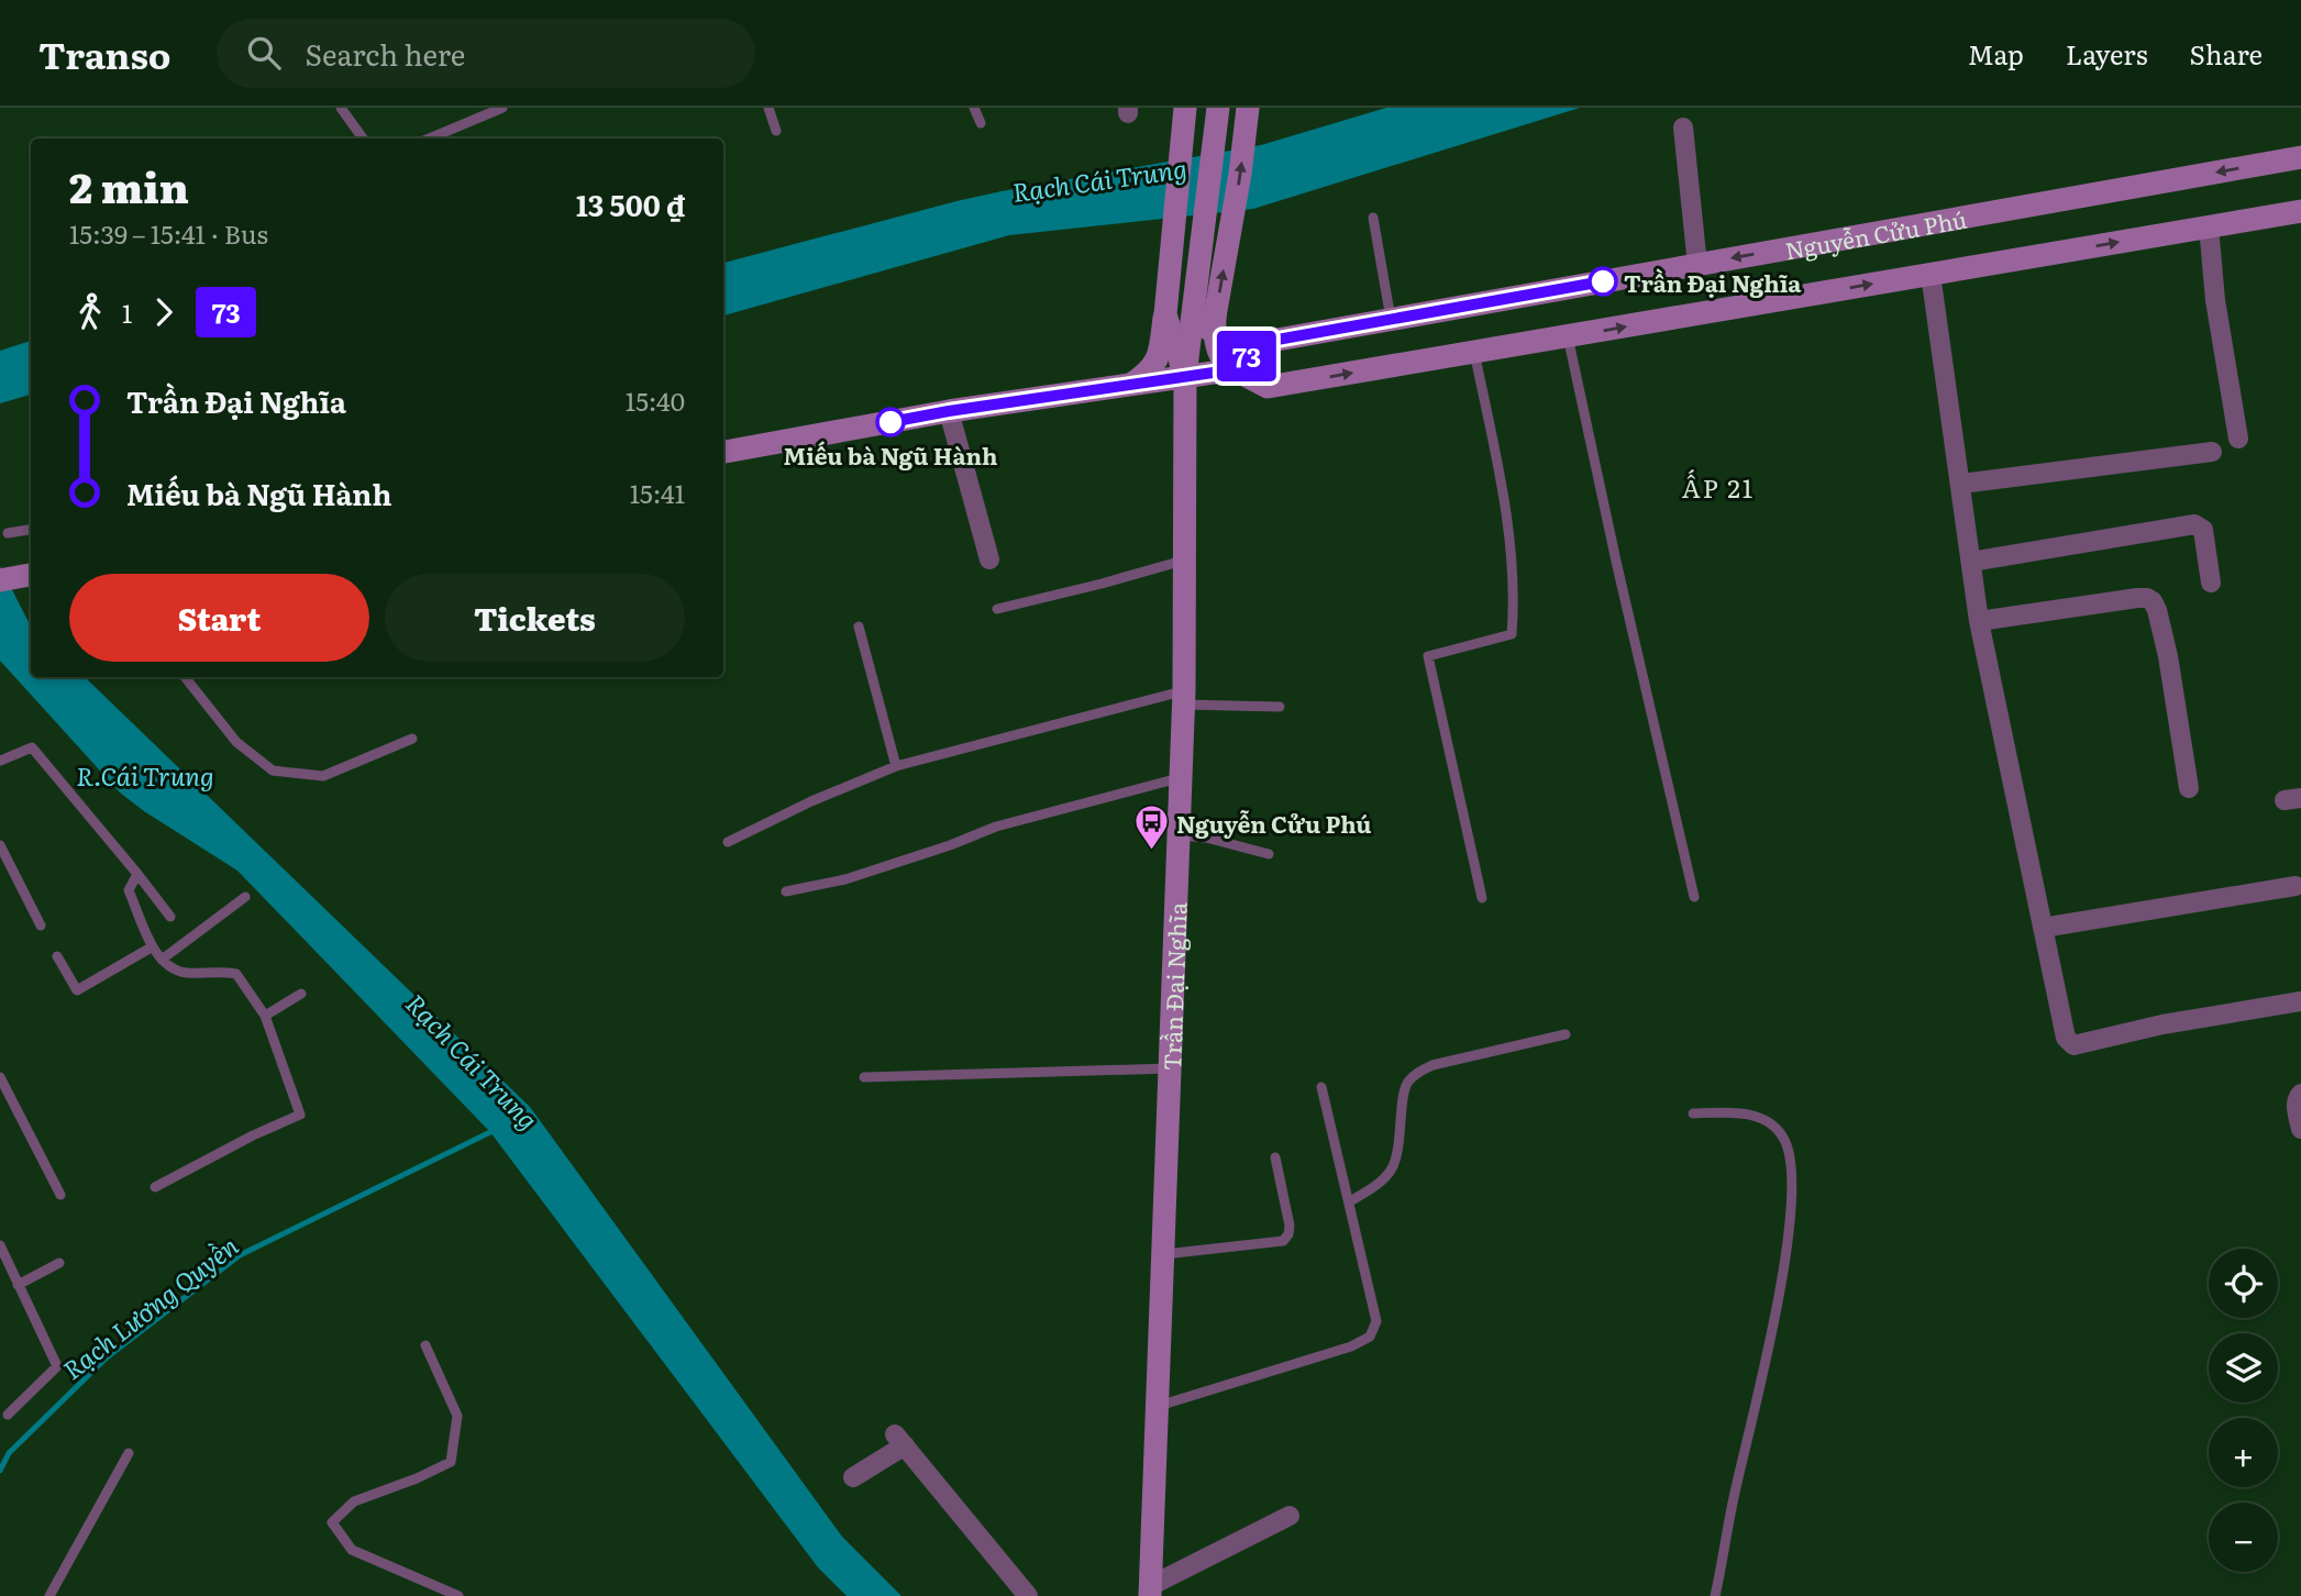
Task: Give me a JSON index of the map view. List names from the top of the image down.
{
  "streets": {
    "main road": ["Nguyễn Cửu Phú", "Trần Đại Nghĩa"]
  },
  "districts": ["ẤP 21"],
  "water": ["Rạch Cái Trung", "R.Cái Trung", "Rạch Lương Quyền"],
  "places": {
    "other": ["Trần Đại Nghĩa", "Miếu bà Ngũ Hành"],
    "bus stop": ["Nguyễn Cửu Phú"]
  },
  "lines": ["bus line 73"],
  "page": {
    "header": "Transo",
    "search": "Search here",
    "nav": ["Map", "Layers", "Share"],
    "on_map": "73",
    "heading": ["2 min", "15:39 – 15:41 · Bus", "13 500 ₫"],
    "legs": ["1", "73"],
    "list": [
      {
        "name": "Trần Đại Nghĩa",
        "value": "15:40"
      },
      {
        "name": "Miếu bà Ngũ Hành",
        "value": "15:41"
      }
    ],
    "buttons": ["Start", "Tickets"],
    "map_buttons": ["+", "−"]
  }
}
